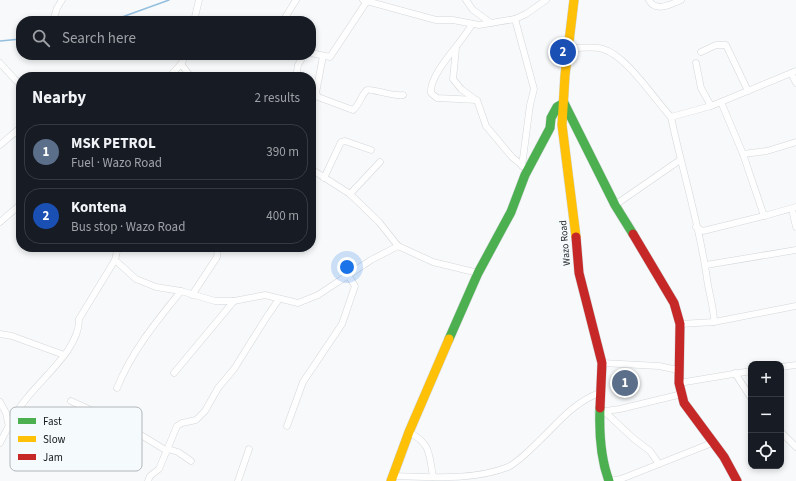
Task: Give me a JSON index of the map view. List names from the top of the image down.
{
  "streets": {
    "street": ["Wazo Road"]
  },
  "legend": ["Fast", "Slow", "Jam"],
  "page": {
    "search": "Search here",
    "pins": ["2", "1"],
    "heading": ["Nearby", "2 results"],
    "list": [
      {
        "mark": "1",
        "name": "MSK PETROL",
        "note": "Fuel · Wazo Road",
        "value": "390 m"
      },
      {
        "mark": "2",
        "name": "Kontena",
        "note": "Bus stop · Wazo Road",
        "value": "400 m"
      }
    ],
    "map_buttons": ["+", "−"]
  }
}
